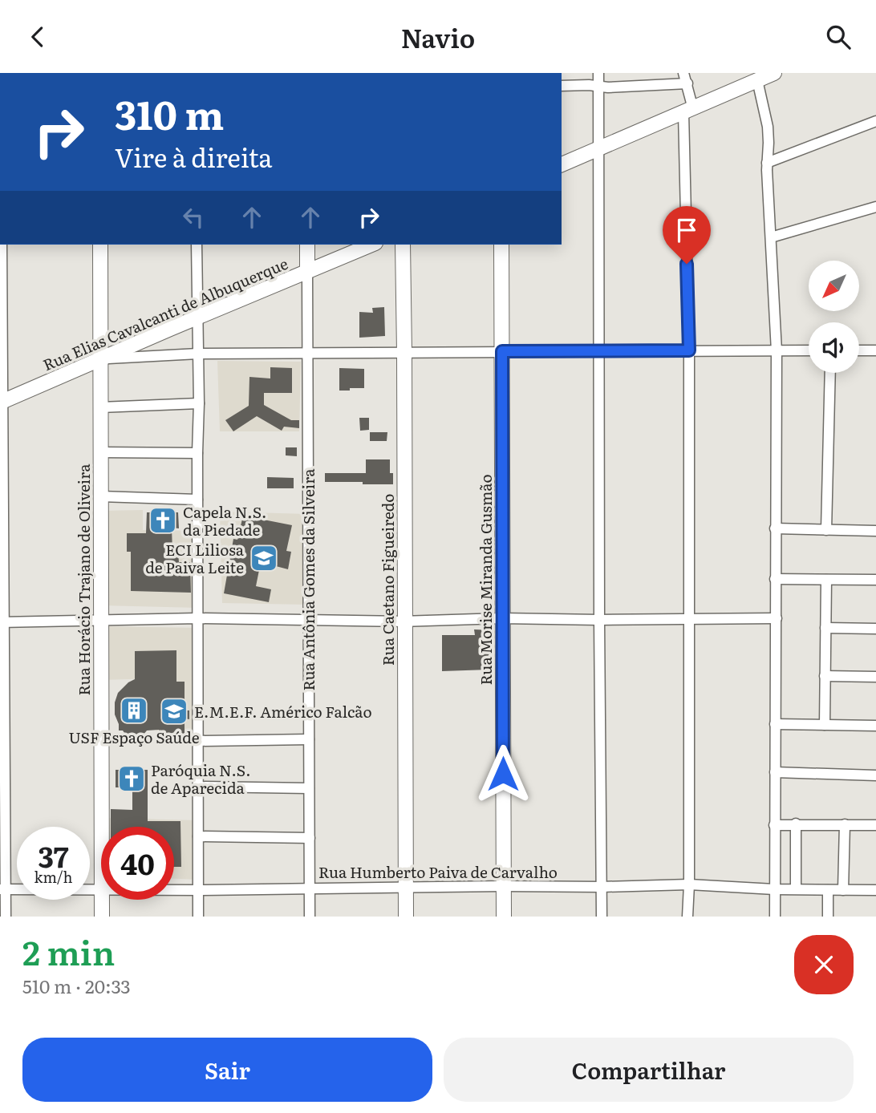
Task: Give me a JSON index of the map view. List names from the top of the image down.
{
  "streets": {
    "street": [
      "Rua Elias Cavalcanti de Albuquerque",
      "Rua Horácio Trajano de Oliveira",
      "Rua Antônia Gomes da Silveira",
      "Rua Caetano Figueiredo",
      "Rua Morise Miranda Gusmão",
      "Rua Humberto Paiva de Carvalho"
    ]
  },
  "crossings": [
    ["Rua Elias Cavalcanti de Albuquerque", "Rua Horácio Trajano de Oliveira"],
    ["Rua Elias Cavalcanti de Albuquerque", "Rua Antônia Gomes da Silveira"],
    ["Rua Antônia Gomes da Silveira", "Rua Humberto Paiva de Carvalho"],
    ["Rua Caetano Figueiredo", "Rua Humberto Paiva de Carvalho"],
    ["Rua Morise Miranda Gusmão", "Rua Humberto Paiva de Carvalho"]
  ],
  "places": {
    "church": ["Capela N.S. da Piedade", "Paróquia N.S. de Aparecida"],
    "school or university": ["ECI Liliosa de Paiva Leite", "E.M.E.F. Américo Falcão"],
    "building": ["USF Espaço Saúde"]
  },
  "north": "bottom left",
  "page": {
    "header": "Navio",
    "turn": ["310 m", "Vire à direita"],
    "speed": "37 km/h",
    "limit": "40",
    "heading": ["2 min", "510 m · 20:33"],
    "buttons": ["Sair", "Compartilhar"]
  }
}
